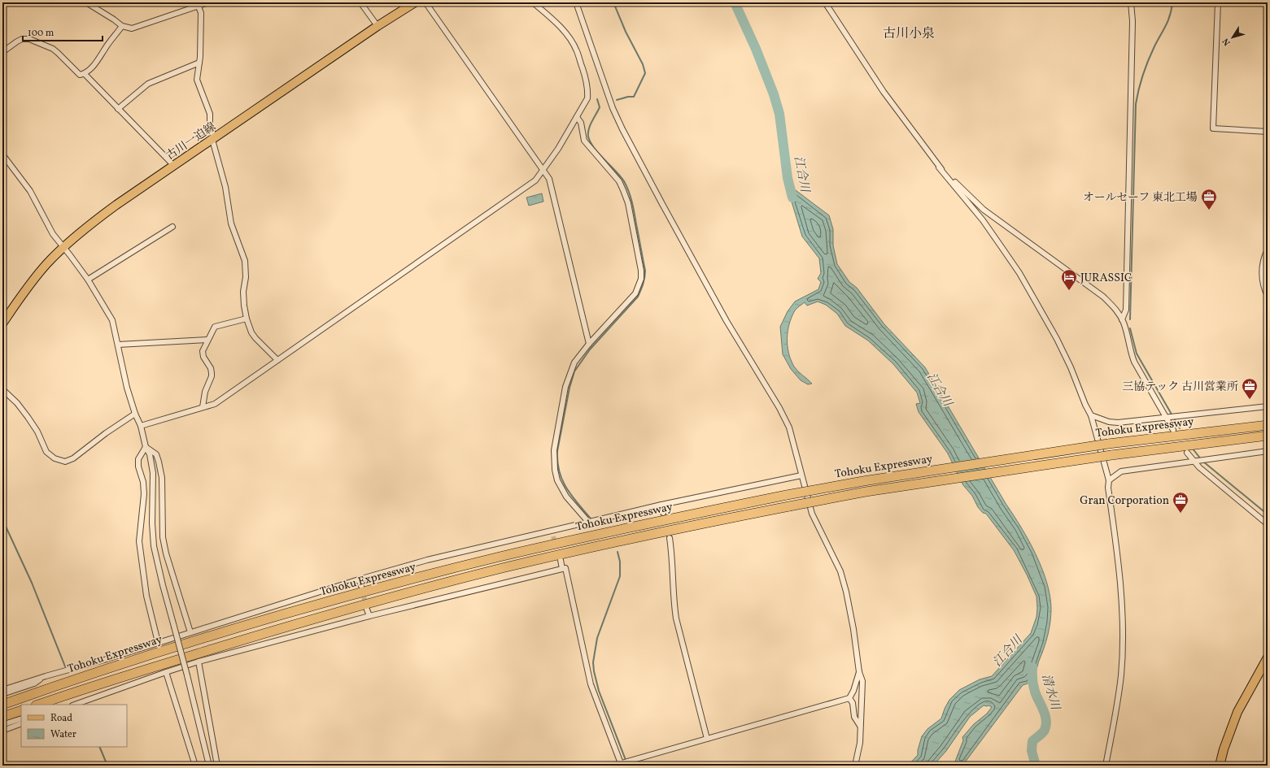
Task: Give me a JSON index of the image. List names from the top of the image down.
{
  "streets": {
    "highway": ["Tohoku Expressway"],
    "main road": ["古川一迫線"]
  },
  "districts": ["古川小泉"],
  "water": ["江合川", "清水川"],
  "places": {
    "office": ["オールセーフ 東北工場", "三協テック 古川営業所", "Gran Corporation"],
    "hotel": ["JURASSIC"]
  },
  "legend": ["Road", "Water"],
  "scale_bar": "100 m",
  "north": "bottom left"
}
